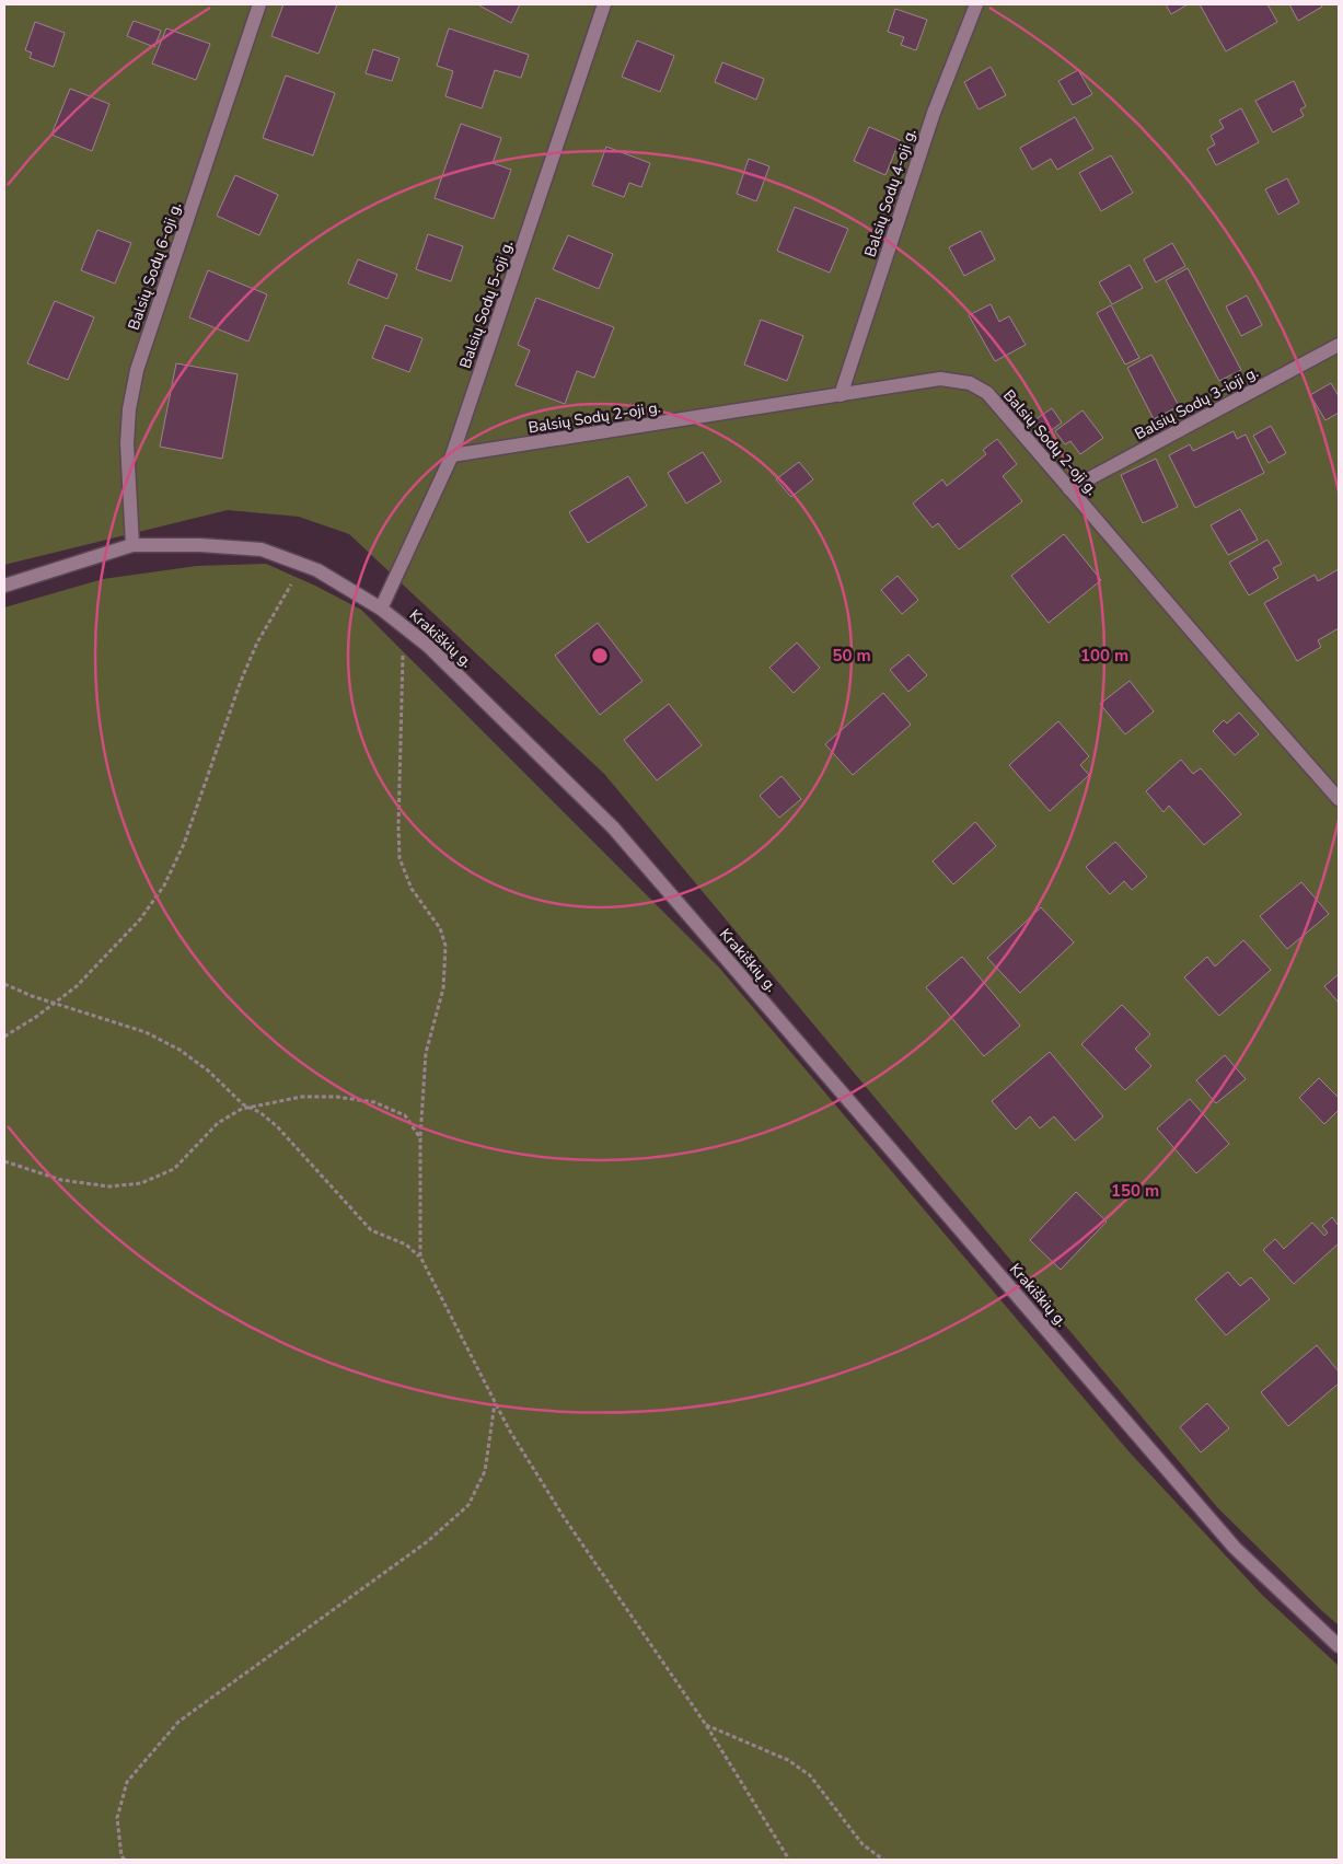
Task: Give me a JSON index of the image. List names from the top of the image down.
{
  "streets": {
    "street": [
      "Balsių Sodų 4-oji g.",
      "Balsių Sodų 6-oji g.",
      "Balsių Sodų 5-oji g.",
      "Balsių Sodų 3-ioji g.",
      "Balsių Sodų 2-oji g.",
      "Krakiškių g."
    ]
  },
  "crossings": [
    ["Balsių Sodų 4-oji g.", "Balsių Sodų 2-oji g."],
    ["Balsių Sodų 6-oji g.", "Krakiškių g."],
    ["Balsių Sodų 5-oji g.", "Balsių Sodų 2-oji g."],
    ["Balsių Sodų 5-oji g.", "Krakiškių g."],
    ["Balsių Sodų 3-ioji g.", "Balsių Sodų 2-oji g."]
  ],
  "rings": ["50 m", "100 m", "150 m"]
}
